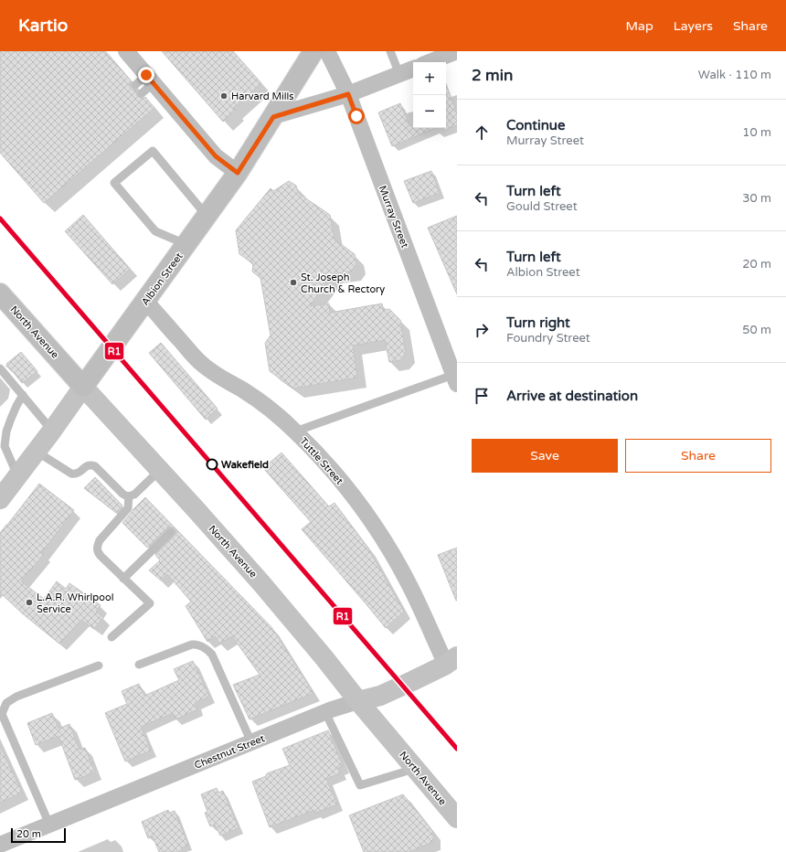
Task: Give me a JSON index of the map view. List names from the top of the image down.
{
  "streets": {
    "main road": ["Albion Street", "North Avenue", "Chestnut Street"],
    "street": ["Murray Street", "Tuttle Street"]
  },
  "crossings": [
    ["Albion Street", "North Avenue"],
    ["Albion Street", "Tuttle Street"],
    ["North Avenue", "Chestnut Street"],
    ["Tuttle Street", "Chestnut Street"]
  ],
  "places": [
    "Harvard Mills",
    "St. Joseph Church & Rectory",
    "Wakefield",
    "L.A.R. Whirlpool Service"
  ],
  "lines": ["transit line R1"],
  "scale_bar": "20 m",
  "page": {
    "header": "Kartio",
    "nav": ["Map", "Layers", "Share"],
    "heading": ["2 min", "Walk · 110 m"],
    "map_buttons": ["+", "−"],
    "list": [
      ["Continue", "Murray Street", "10 m"],
      ["Turn left", "Gould Street", "30 m"],
      ["Turn left", "Albion Street", "20 m"],
      ["Turn right", "Foundry Street", "50 m"],
      "Arrive at destination"
    ],
    "buttons": ["Save", "Share"],
    "scale": "20 m"
  }
}
